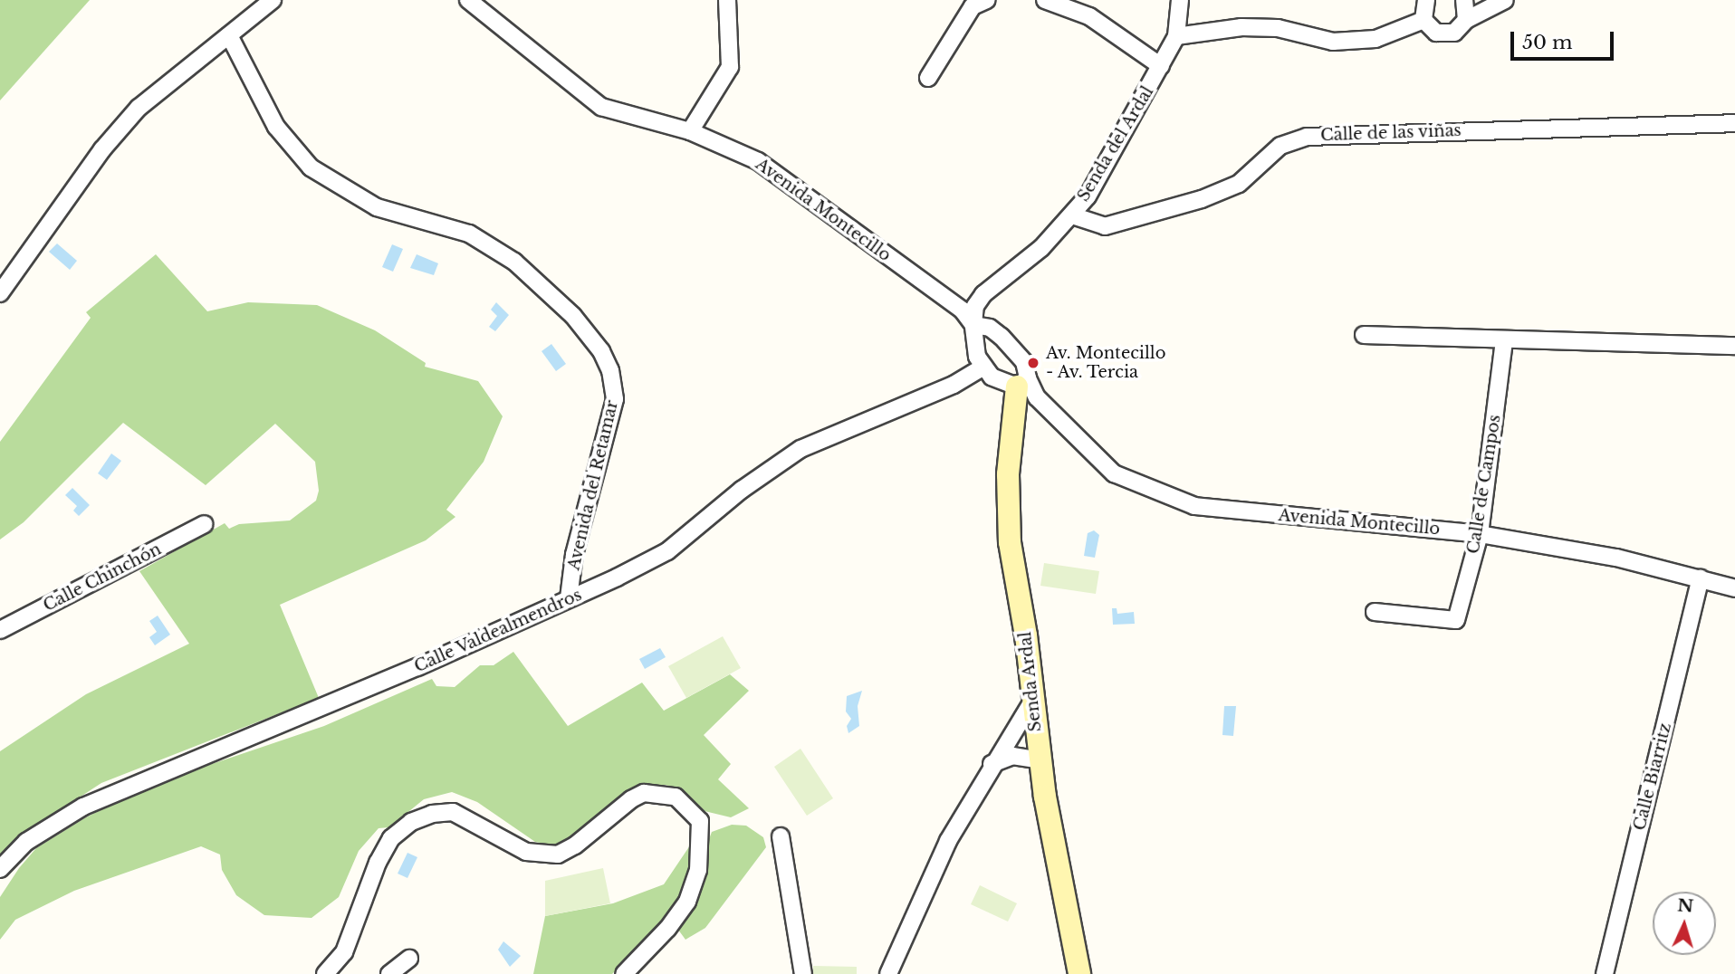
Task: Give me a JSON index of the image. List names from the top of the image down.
{
  "streets": {
    "main road": ["Senda Ardal"],
    "street": [
      "Calle de las viñas",
      "Senda del Ardal",
      "Avenida Montecillo",
      "Calle de Campos",
      "Avenida del Retamar",
      "Calle Chinchón",
      "Calle Valdealmendros",
      "Calle Biarritz"
    ]
  },
  "crossings": [
    ["Calle de las viñas", "Senda del Ardal"],
    ["Senda del Ardal", "Avenida Montecillo"],
    ["Avenida Montecillo", "Calle de Campos"],
    ["Avenida Montecillo", "Senda Ardal"],
    ["Avenida Montecillo", "Calle Biarritz"],
    ["Avenida del Retamar", "Calle Valdealmendros"]
  ],
  "places": ["Av. Montecillo - Av. Tercia"],
  "scale_bar": "50 m",
  "north": "top"
}
